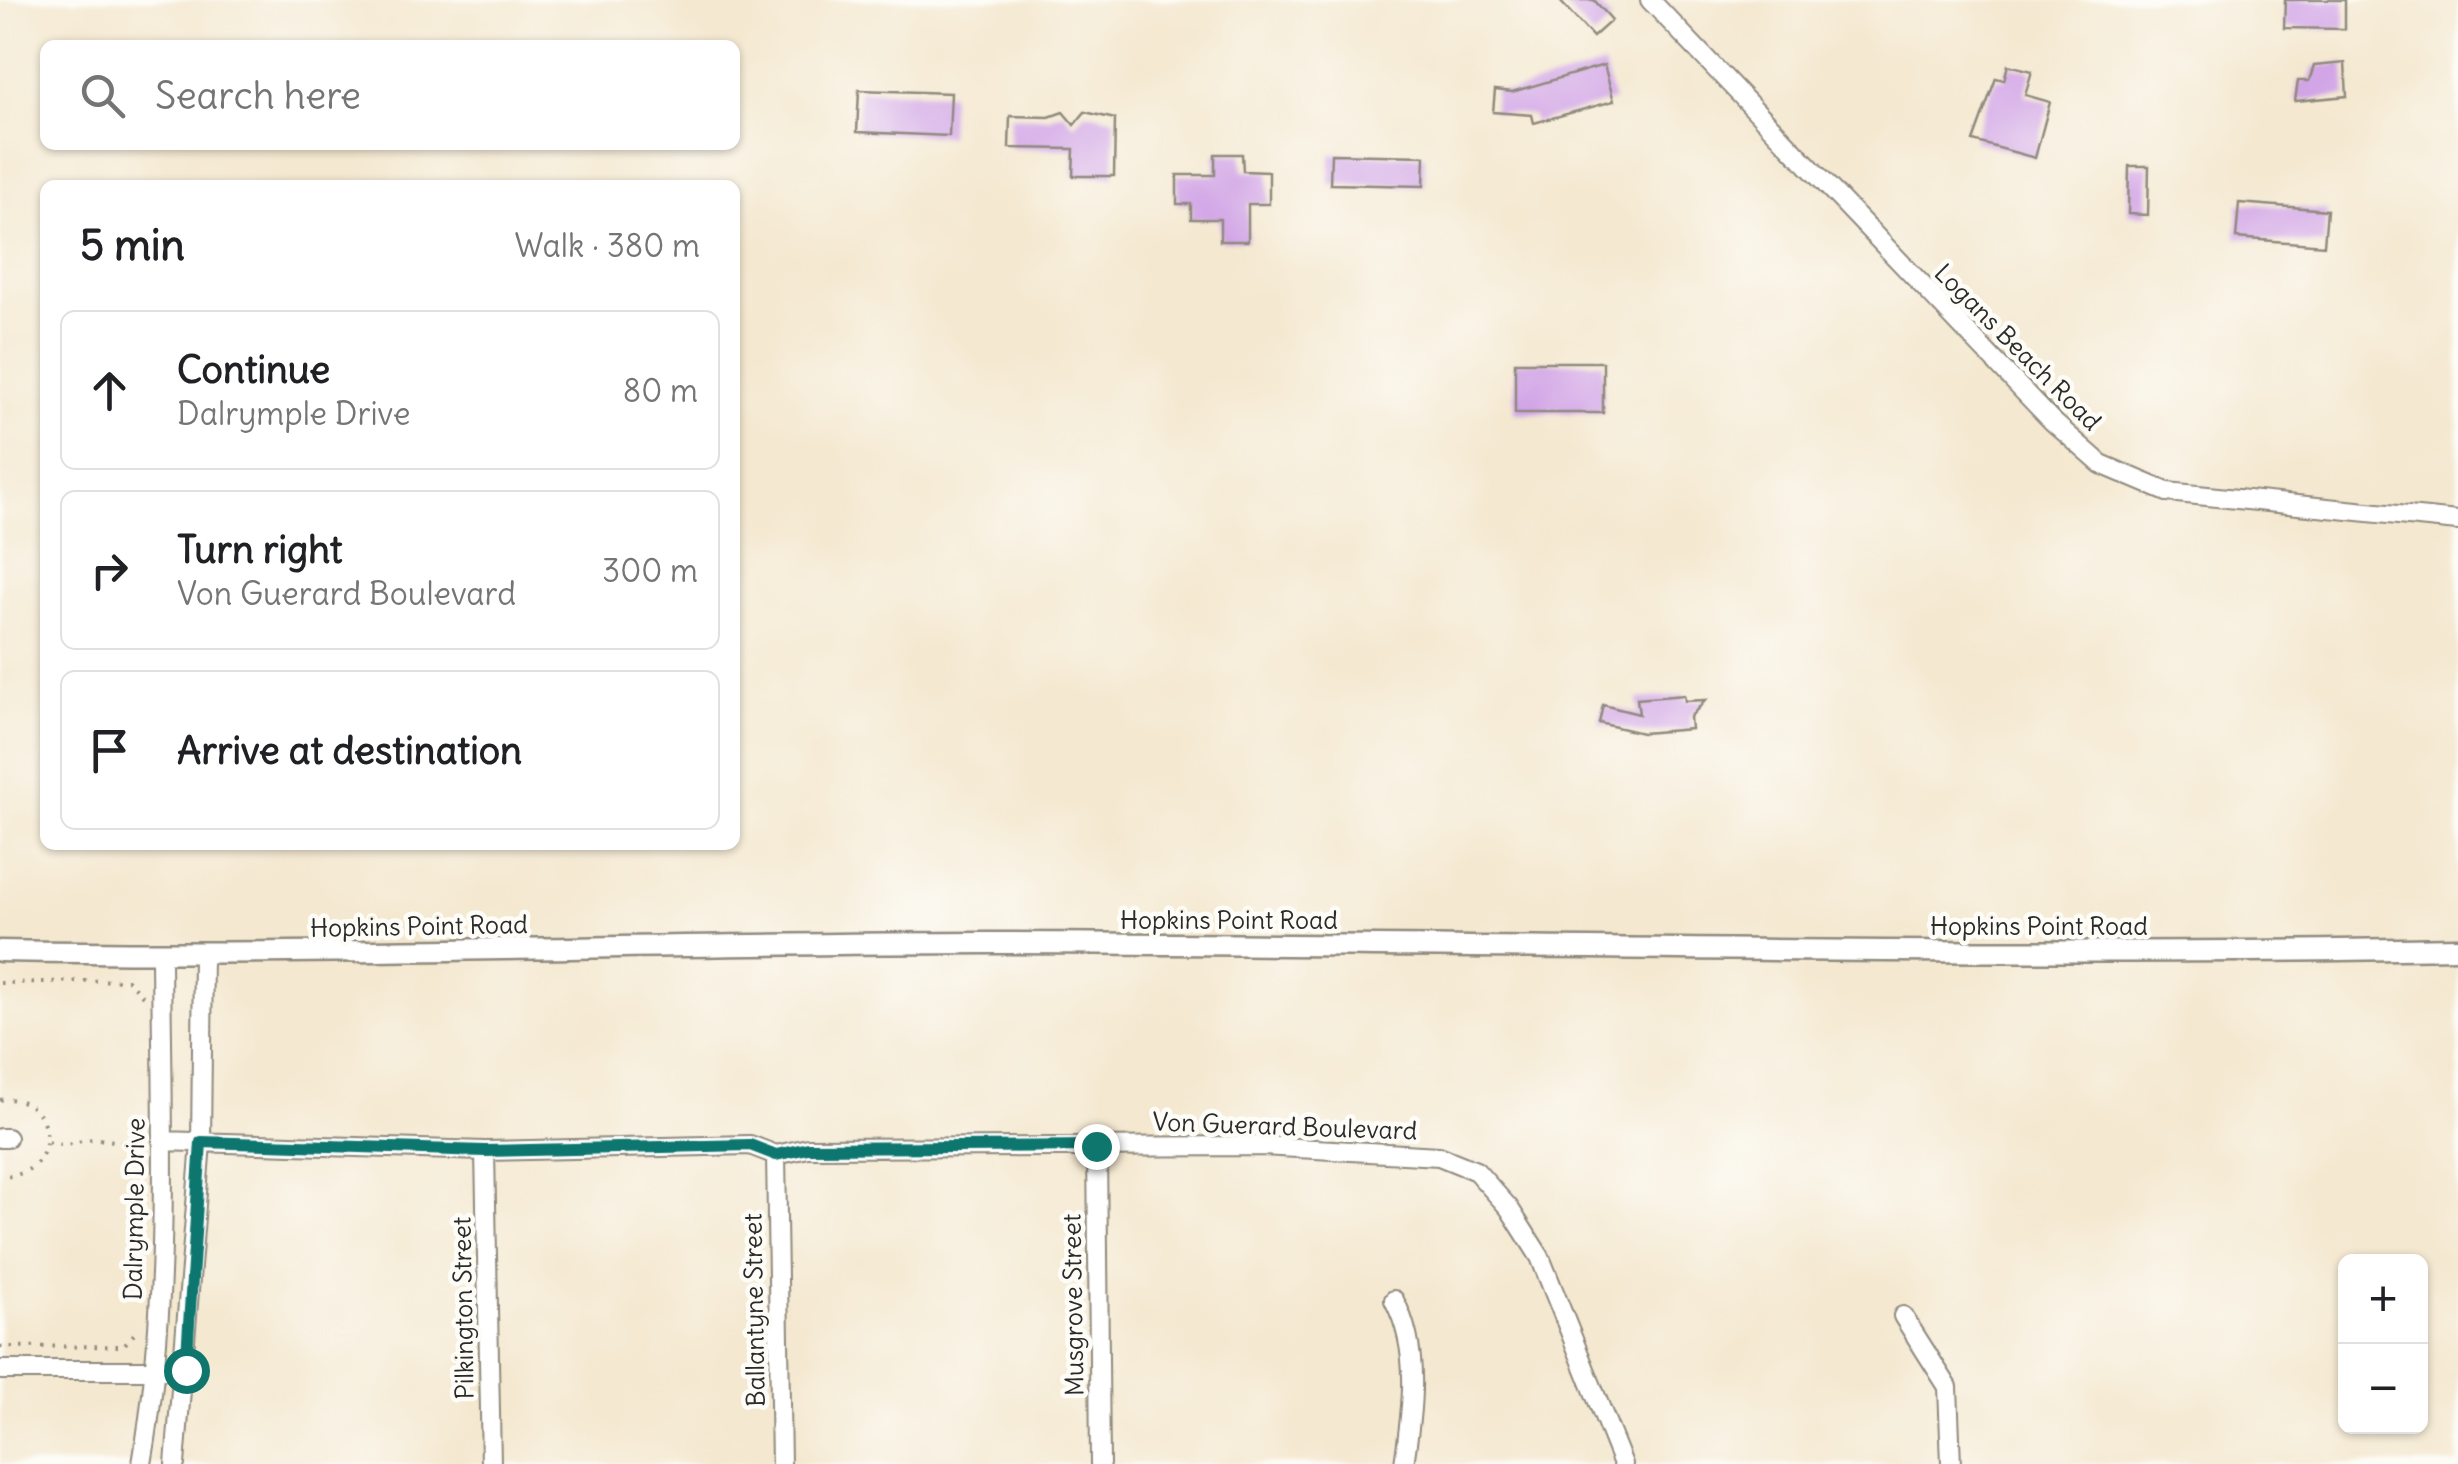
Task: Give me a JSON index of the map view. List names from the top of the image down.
{
  "streets": {
    "street": [
      "Logans Beach Road",
      "Hopkins Point Road",
      "Von Guerard Boulevard",
      "Dalrymple Drive",
      "Musgrove Street",
      "Pilkington Street",
      "Ballantyne Street"
    ]
  },
  "crossings": [
    ["Hopkins Point Road", "Dalrymple Drive"],
    ["Von Guerard Boulevard", "Dalrymple Drive"],
    ["Von Guerard Boulevard", "Musgrove Street"],
    ["Von Guerard Boulevard", "Pilkington Street"],
    ["Von Guerard Boulevard", "Ballantyne Street"]
  ],
  "page": {
    "search": "Search here",
    "heading": ["5 min", "Walk · 380 m"],
    "list": [
      ["Continue", "Dalrymple Drive", "80 m"],
      ["Turn right", "Von Guerard Boulevard", "300 m"],
      "Arrive at destination"
    ],
    "map_buttons": ["+", "−"]
  }
}
